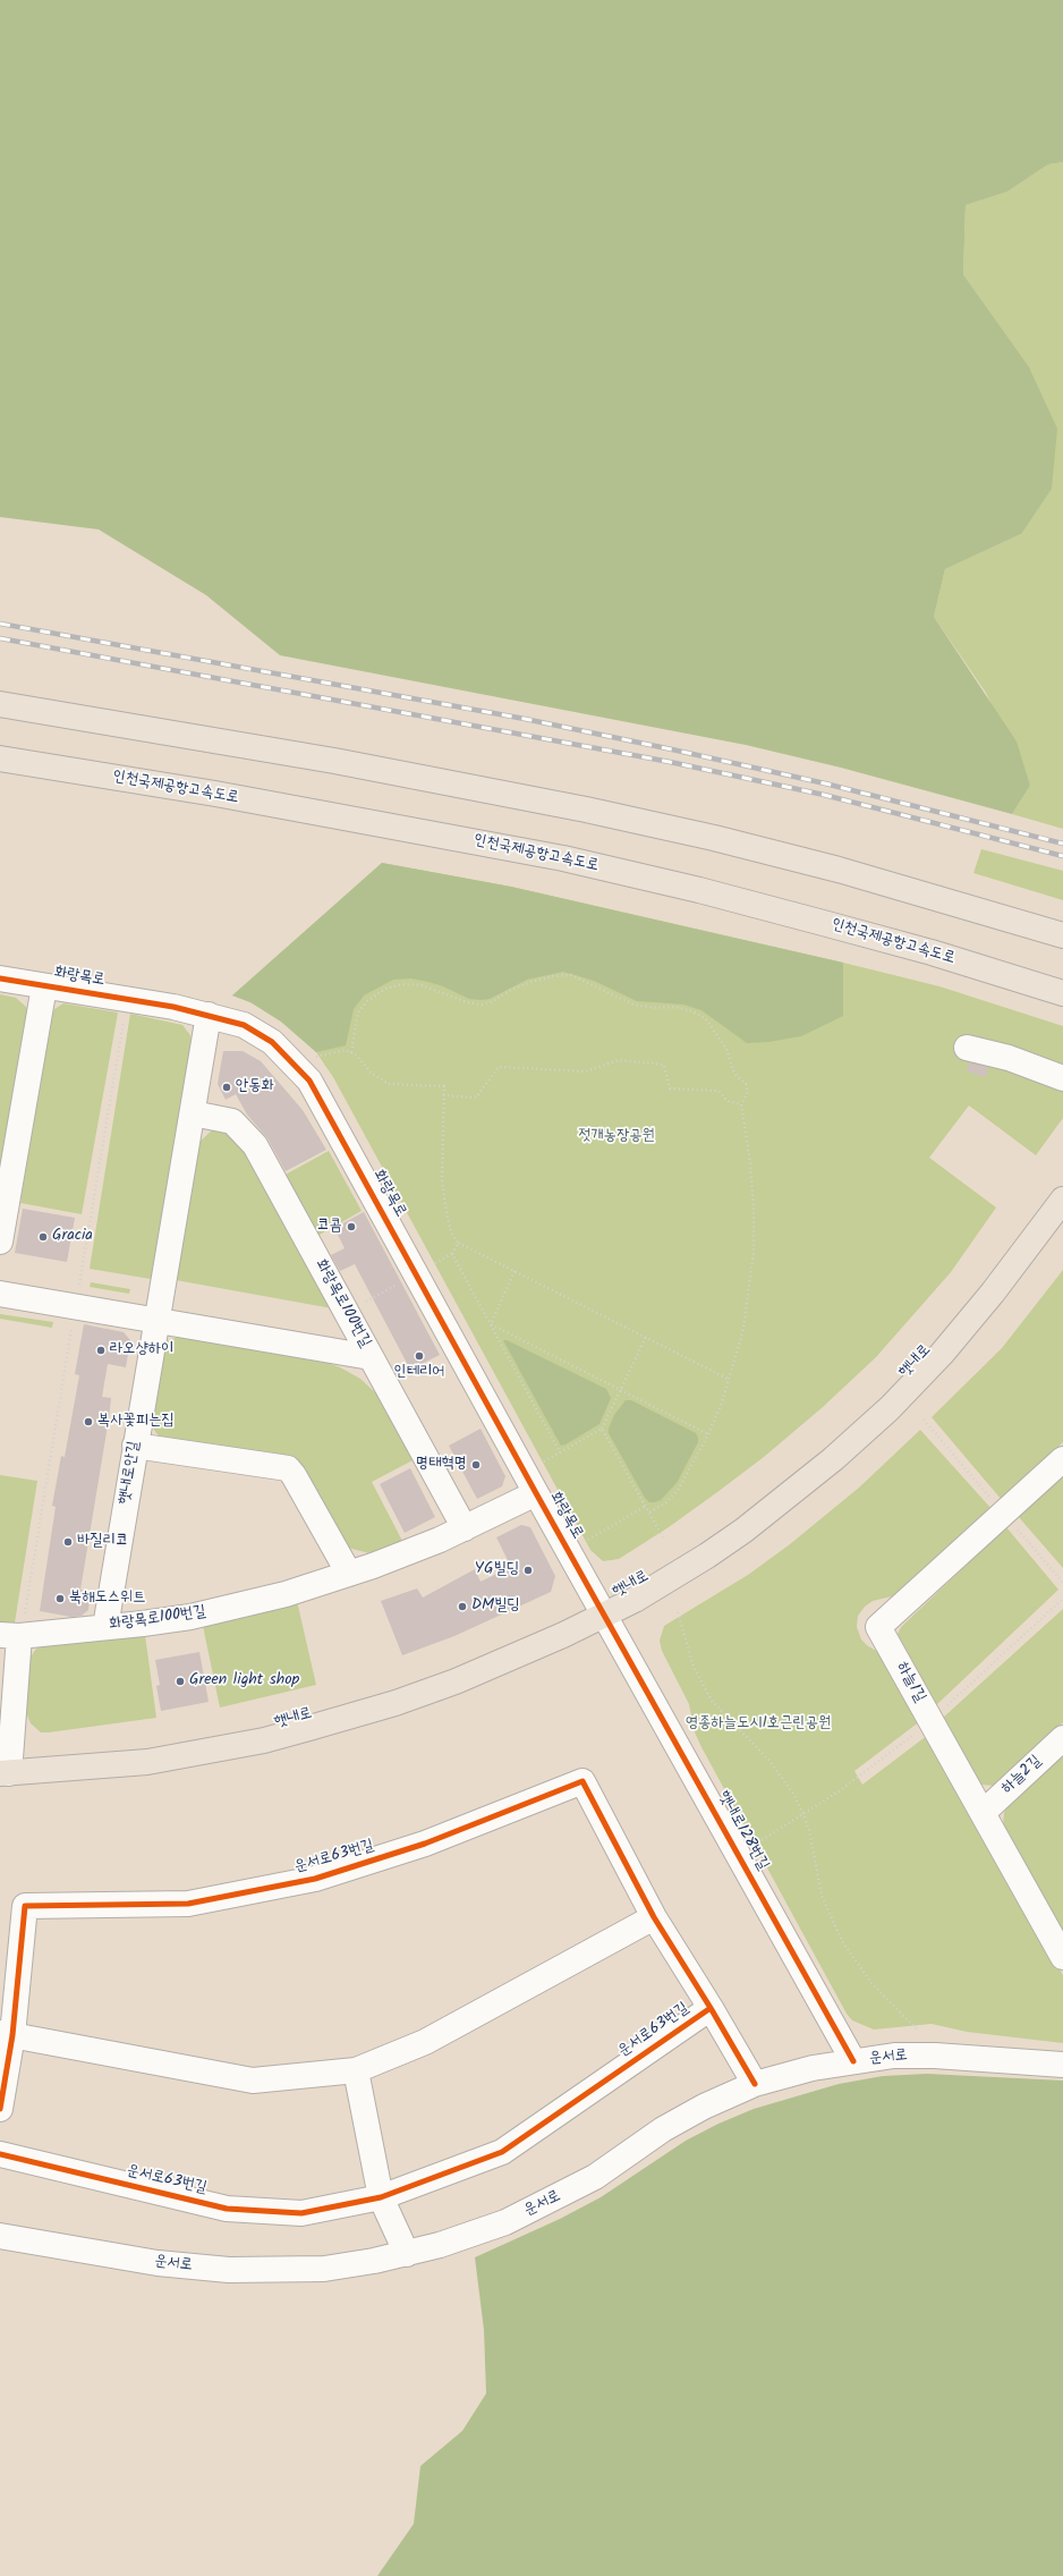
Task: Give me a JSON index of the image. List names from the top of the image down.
{
  "streets": {
    "main road": ["인천국제공항고속도로", "햇내로"],
    "street": [
      "화랑목로",
      "화랑목로100번길",
      "햇내로안길",
      "하늘1길",
      "하늘2길",
      "햇내로128번길",
      "운서로63번길",
      "운서로"
    ]
  },
  "crossings": [
    ["화랑목로", "화랑목로100번길"],
    ["화랑목로", "햇내로"],
    ["화랑목로", "햇내로128번길"],
    ["화랑목로100번길", "햇내로안길"],
    ["햇내로", "햇내로128번길"],
    ["하늘1길", "하늘2길"],
    ["햇내로128번길", "운서로"],
    ["운서로63번길", "운서로"]
  ],
  "parks": ["젓개농장공원", "영종하늘도시1호근린공원"],
  "places": [
    "안동화",
    "코콤",
    "Gracia",
    "라오샹하이",
    "인테리어",
    "복사꽃피는집",
    "명태혁명",
    "바질리코",
    "YG빌딩",
    "북해도스위트",
    "DM빌딩",
    "Green light shop"
  ]
}
